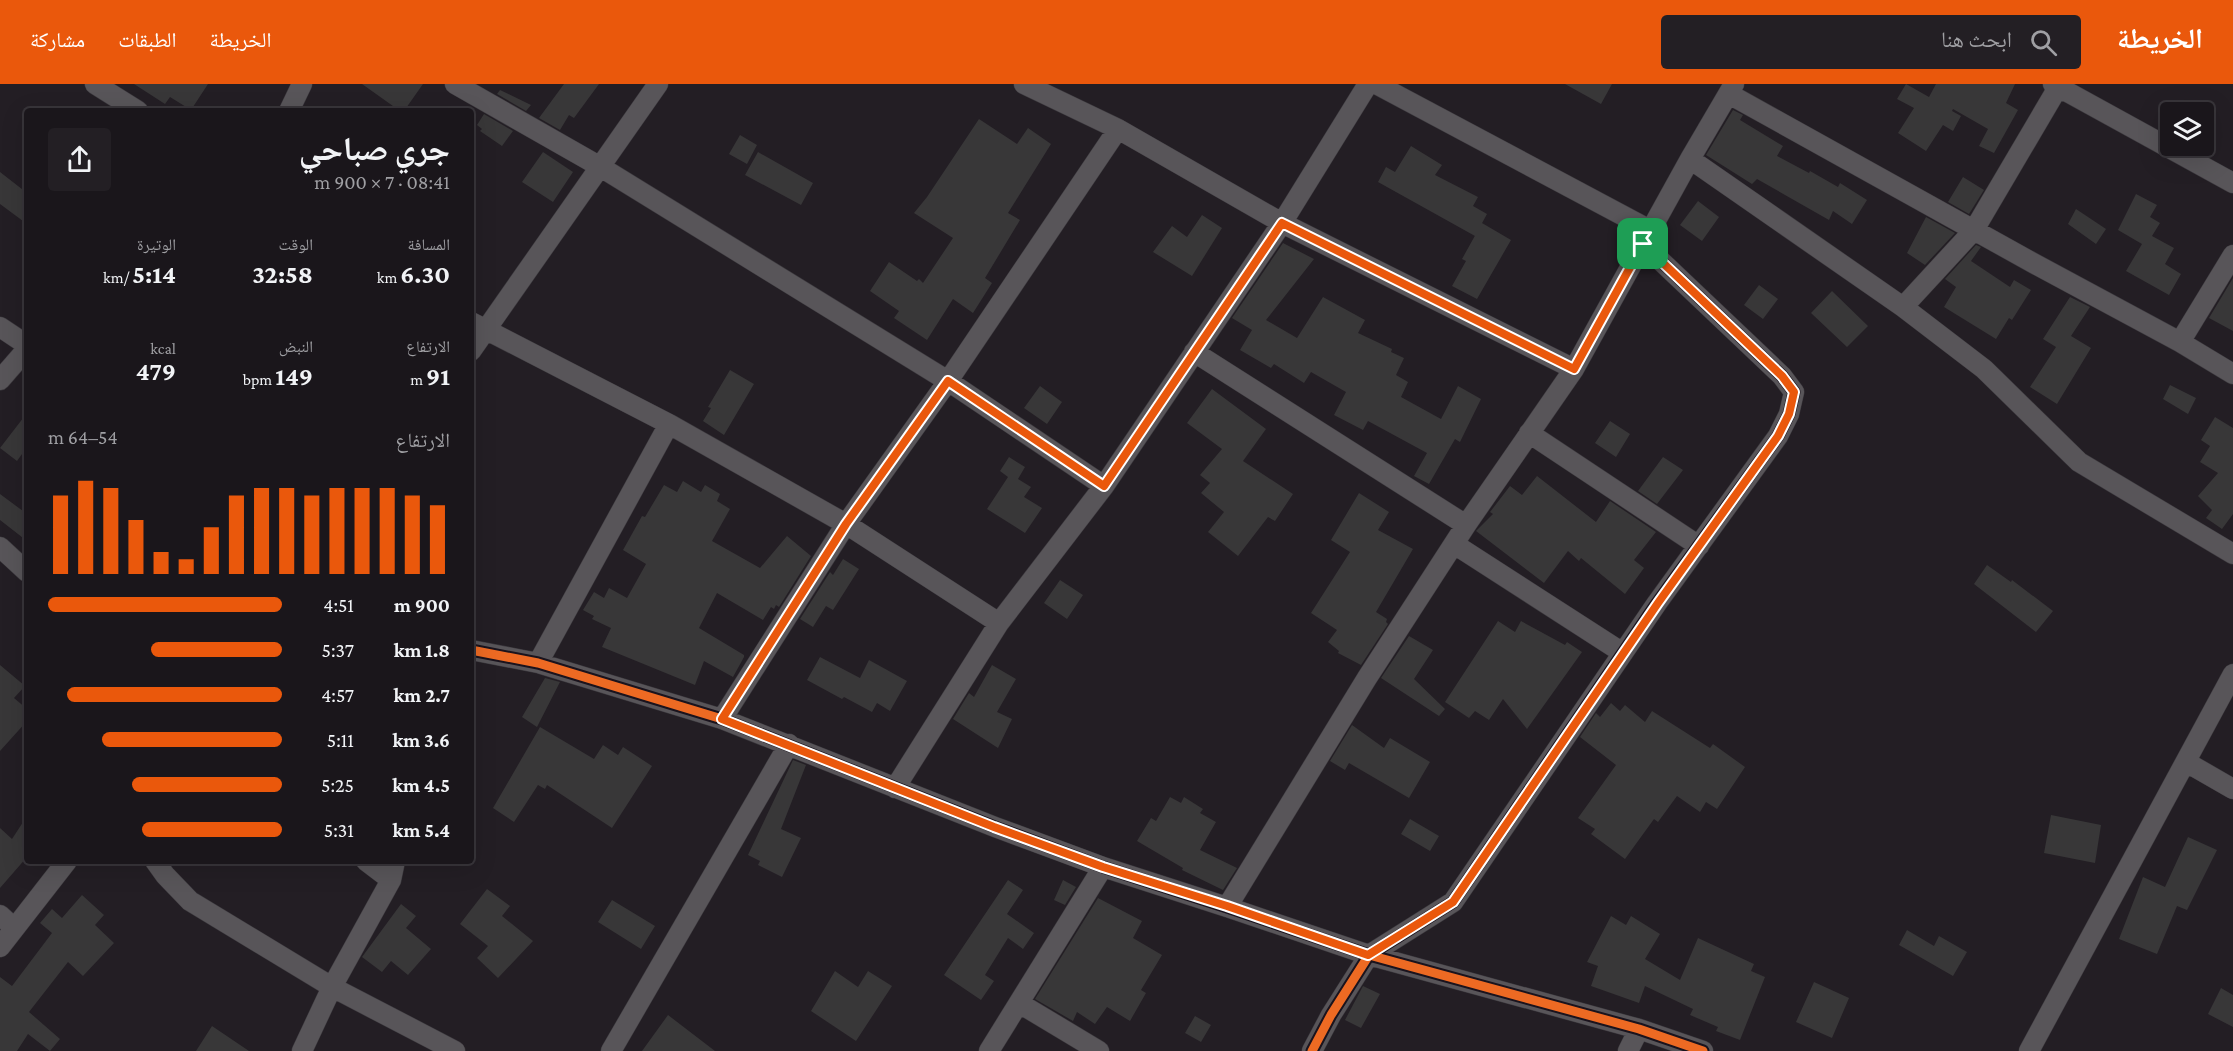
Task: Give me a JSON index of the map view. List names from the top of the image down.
{
  "page": {
    "header": "الخريطة",
    "search": "ابحث هنا",
    "nav": ["الخريطة", "الطبقات", "مشاركة"],
    "heading": ["جري صباحي", "08:41 · 7 × 900 m"],
    "stats": [
      ["المسافة", "6.30 km"],
      ["الوقت", "32:58"],
      ["الوتيرة", "5:14 /km"],
      ["الارتفاع", "91 m"],
      ["النبض", "149 bpm"],
      ["kcal", "479"]
    ],
    "chart": ["الارتفاع", "54–64 m"],
    "list": [
      {
        "name": "900 m",
        "note": "4:51"
      },
      {
        "name": "1.8 km",
        "note": "5:37"
      },
      {
        "name": "2.7 km",
        "note": "4:57"
      },
      {
        "name": "3.6 km",
        "note": "5:11"
      },
      {
        "name": "4.5 km",
        "note": "5:25"
      },
      {
        "name": "5.4 km",
        "note": "5:31"
      }
    ]
  }
}
